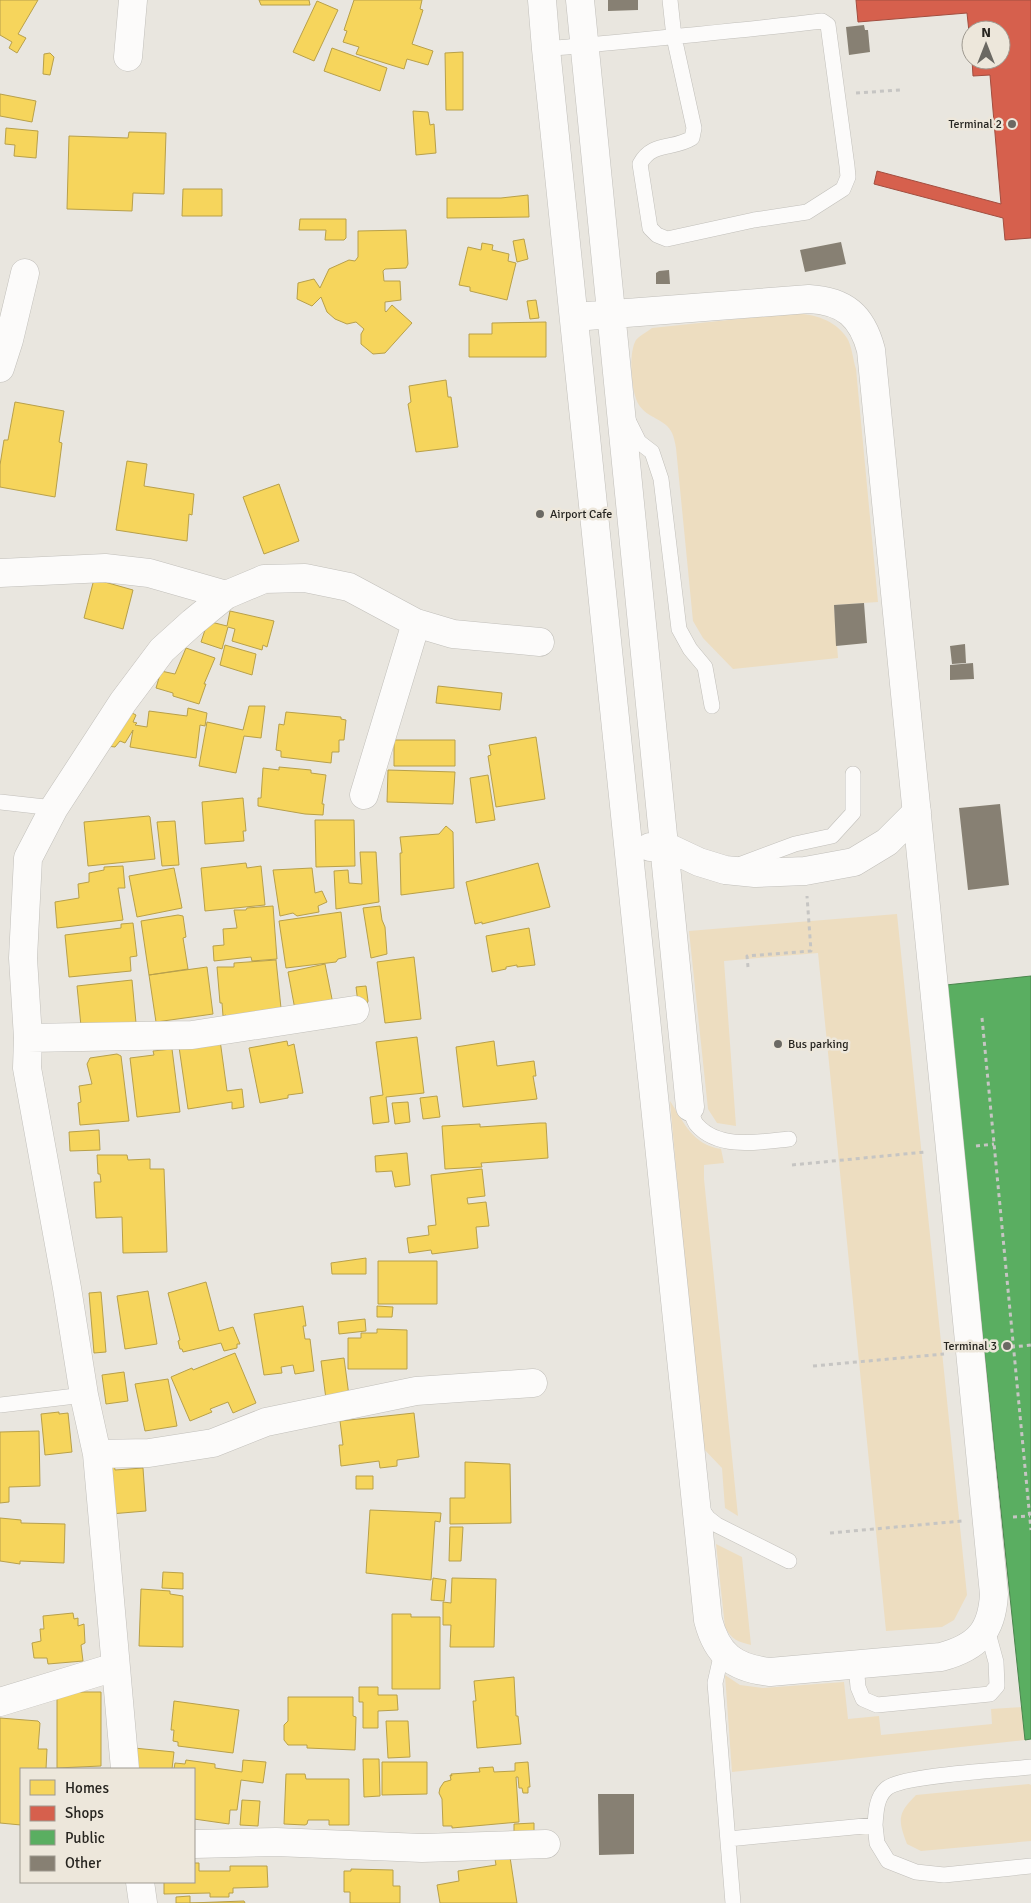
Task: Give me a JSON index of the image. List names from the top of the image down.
{
  "places": [
    "Terminal 2",
    "Airport Cafe",
    "Bus parking",
    "Terminal 3"
  ],
  "legend": [
    "Homes",
    "Shops",
    "Public",
    "Other"
  ],
  "north": "top"
}
